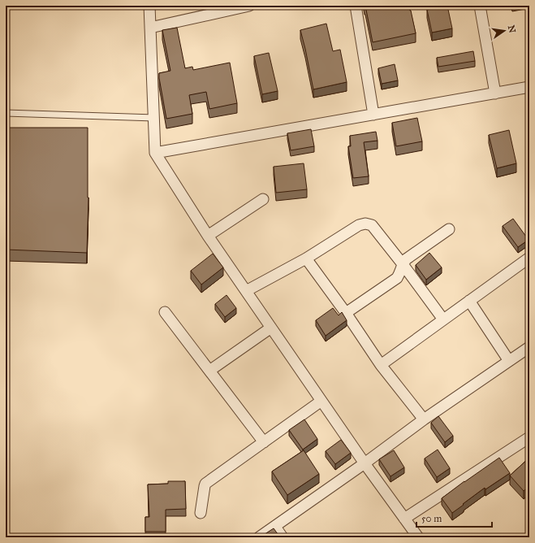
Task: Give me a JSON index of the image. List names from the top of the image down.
{
  "scale_bar": "50 m",
  "north": "right"
}
